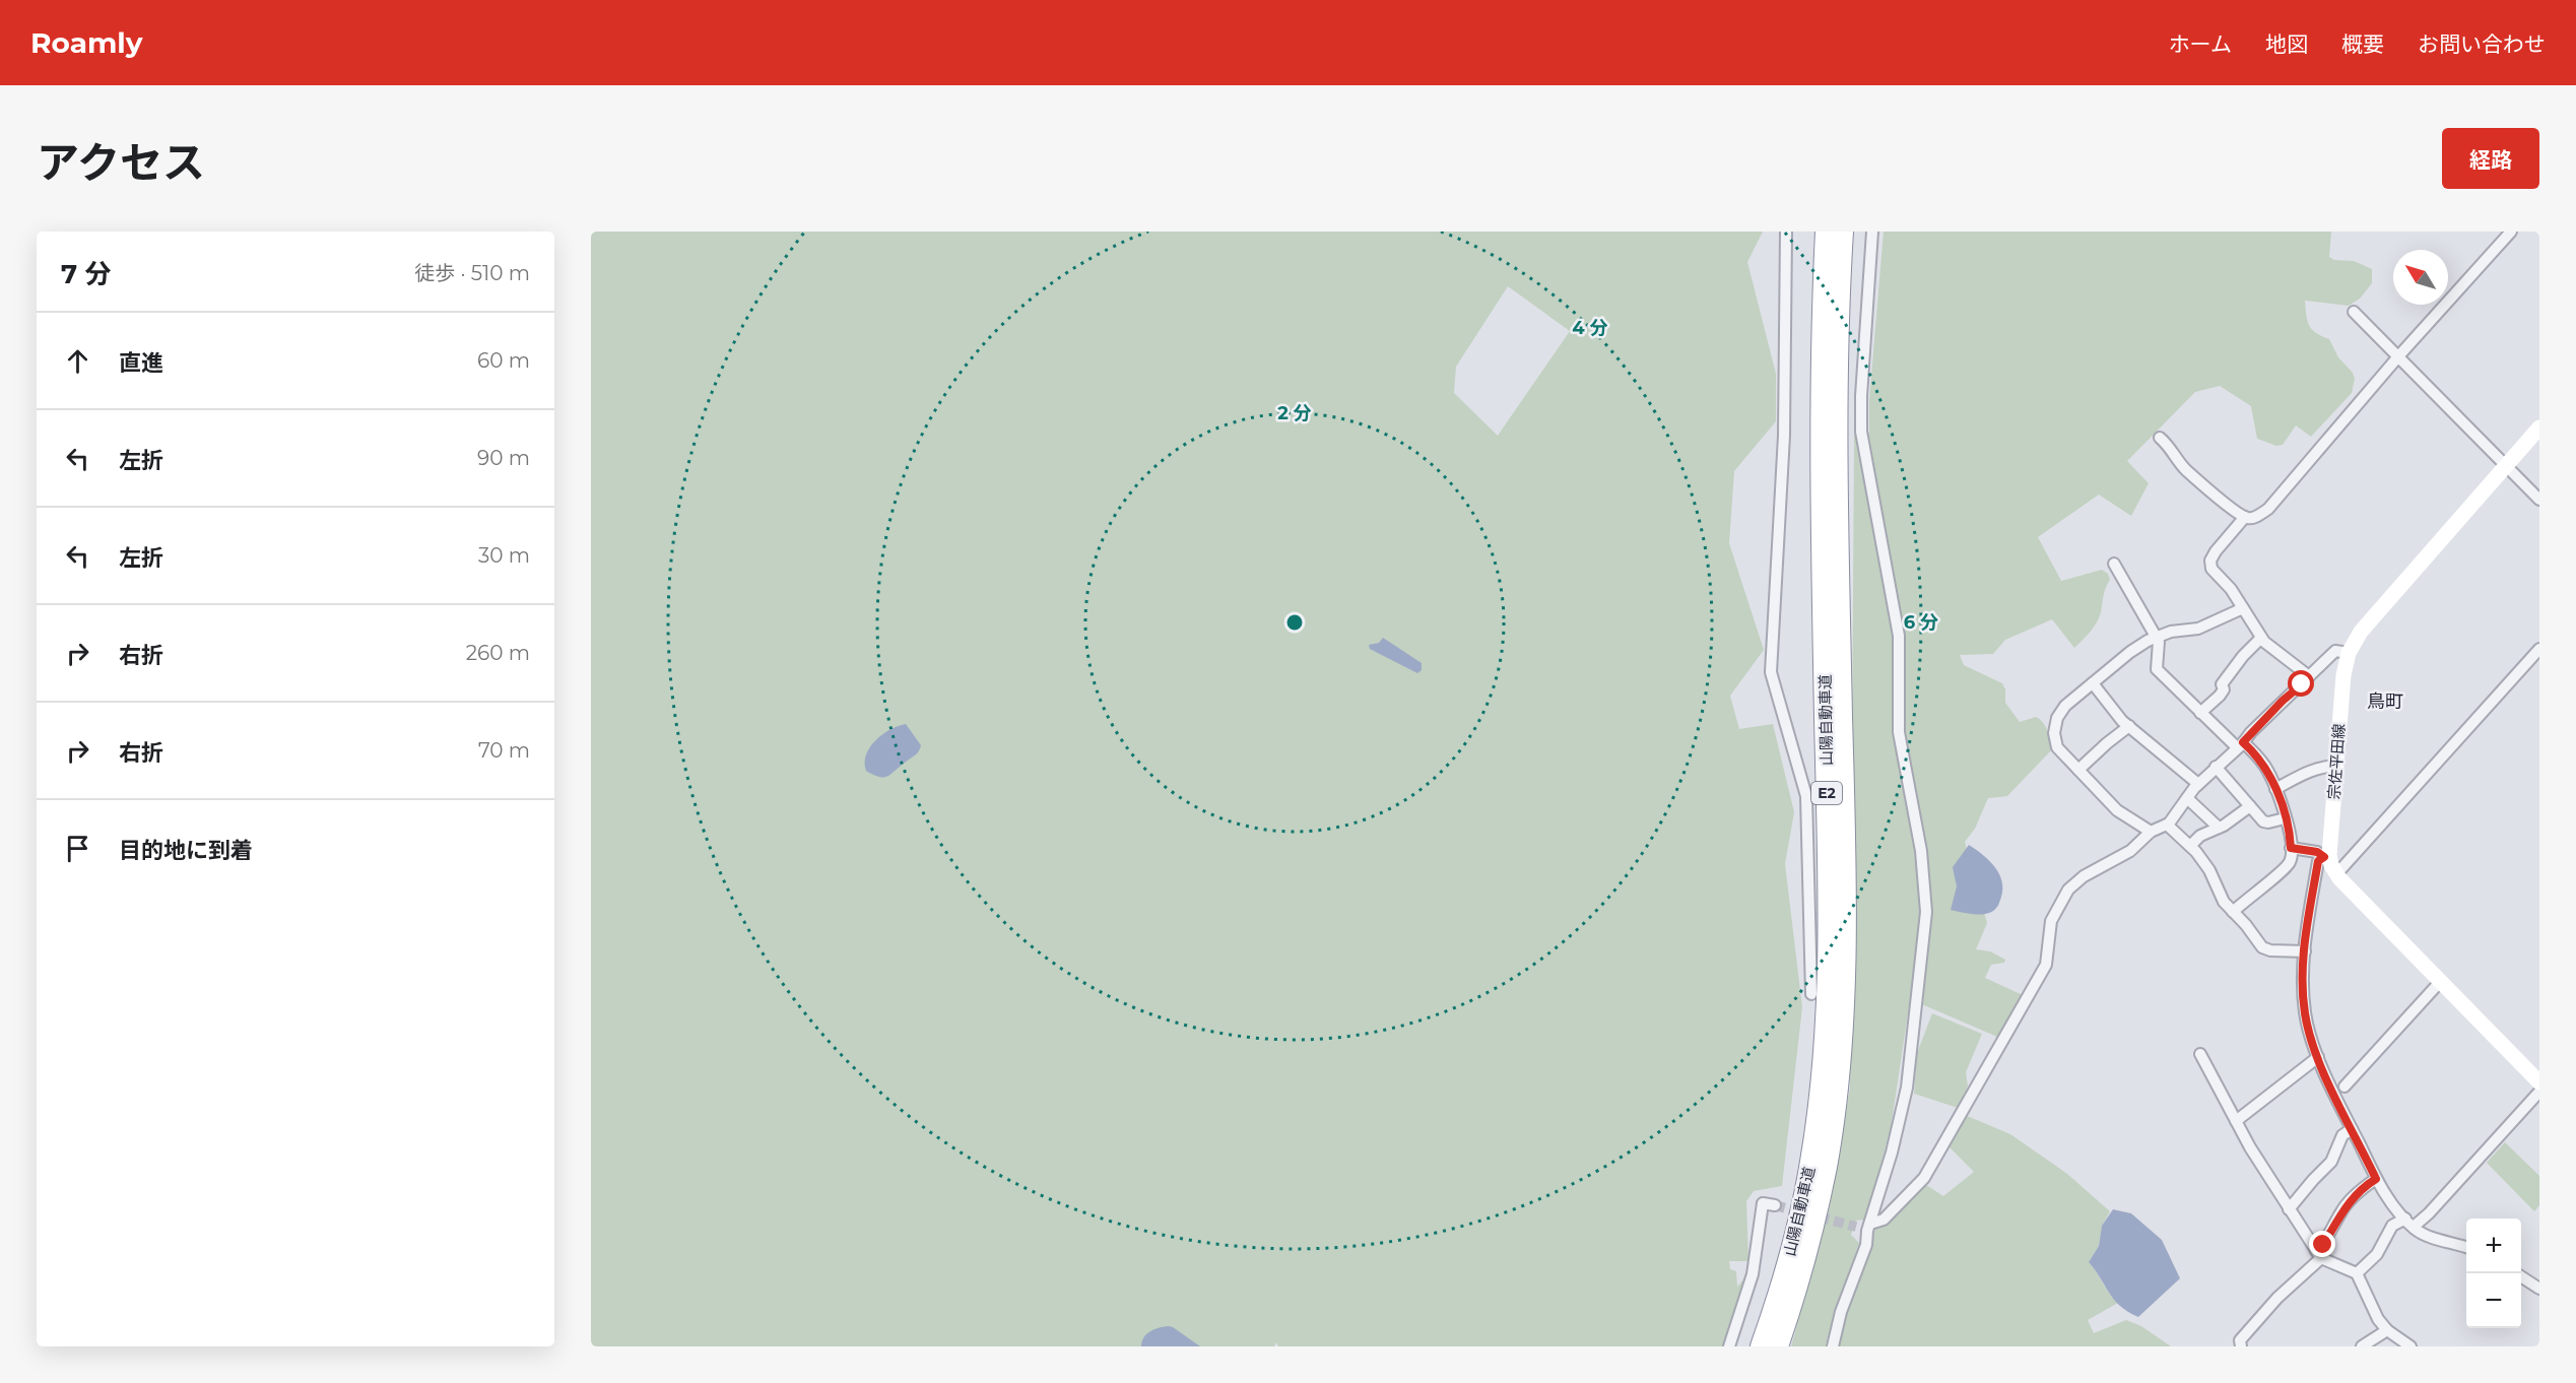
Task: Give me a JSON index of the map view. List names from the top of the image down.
{
  "streets": {
    "highway": ["山陽自動車道", "E2"],
    "main road": ["宗佐平田線"]
  },
  "districts": ["鳥町"],
  "north": "top left",
  "page": {
    "header": "Roamly",
    "nav": [
      "ホーム",
      "地図",
      "概要",
      "お問い合わせ"
    ],
    "title": "アクセス",
    "buttons": "経路",
    "heading": ["7 分", "徒歩 · 510 m"],
    "list": [
      ["直進", "60 m"],
      ["左折", "90 m"],
      ["左折", "30 m"],
      ["右折", "260 m"],
      ["右折", "70 m"],
      "目的地に到着"
    ],
    "map_buttons": ["+", "−"]
  },
  "rings": ["4 分", "2 分", "6 分"]
}
